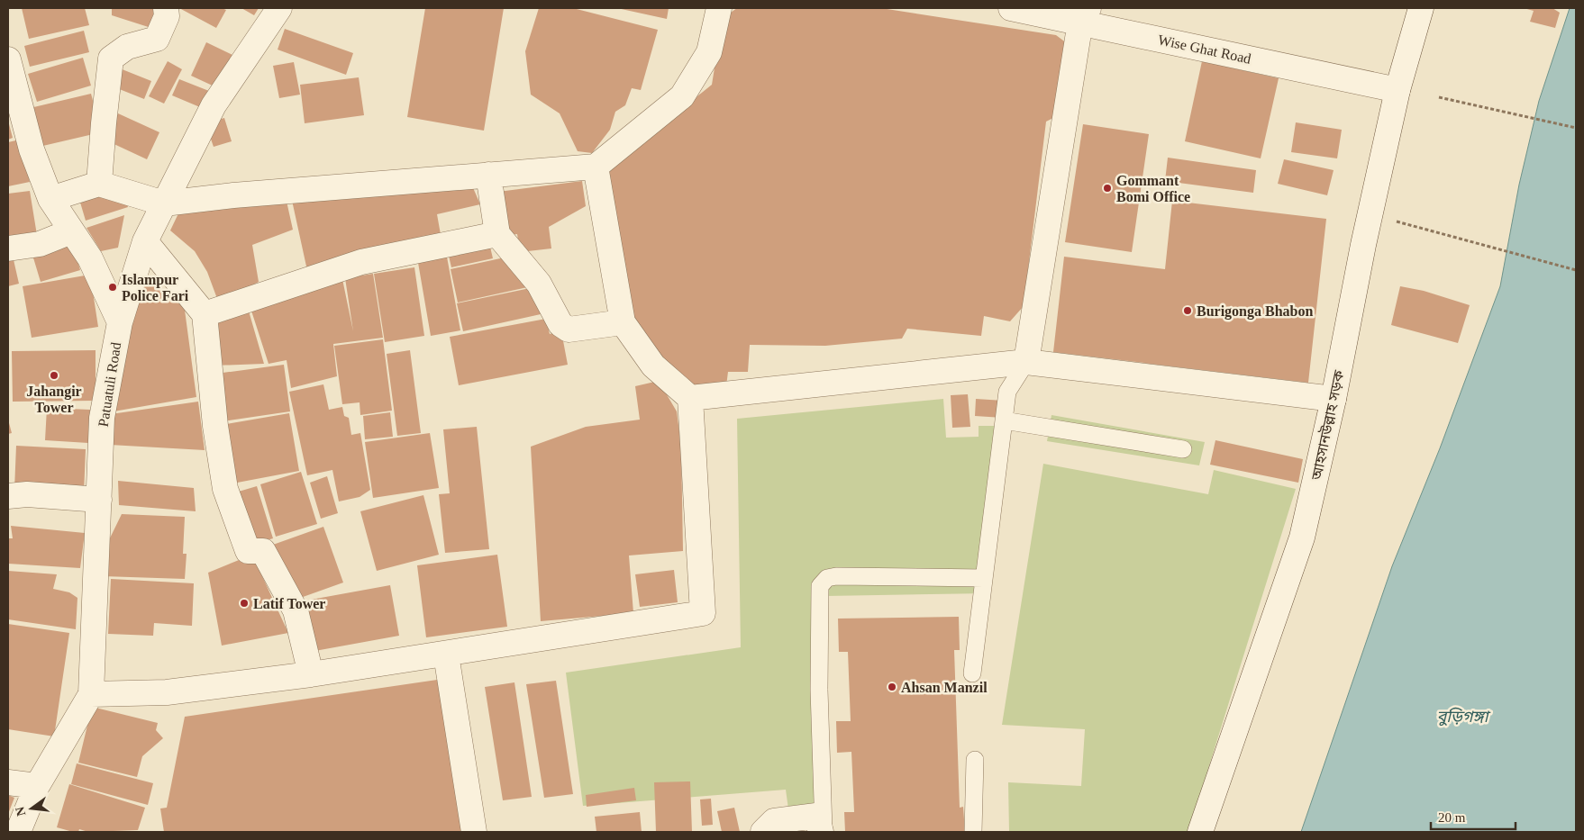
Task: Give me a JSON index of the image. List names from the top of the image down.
{
  "streets": {
    "street": ["Wise Ghat Road", "Patuatuli Road", "আহসানউল্লাহ সড়ক"]
  },
  "crossings": [
    ["Wise Ghat Road", "আহসানউল্লাহ সড়ক"]
  ],
  "water": ["বুড়িগঙ্গা"],
  "places": [
    "Gommant Bomi Office",
    "Islampur Police Fari",
    "Burigonga Bhabon",
    "Jahangir Tower",
    "Latif Tower",
    "Ahsan Manzil"
  ],
  "scale_bar": "20 m",
  "north": "left"
}
